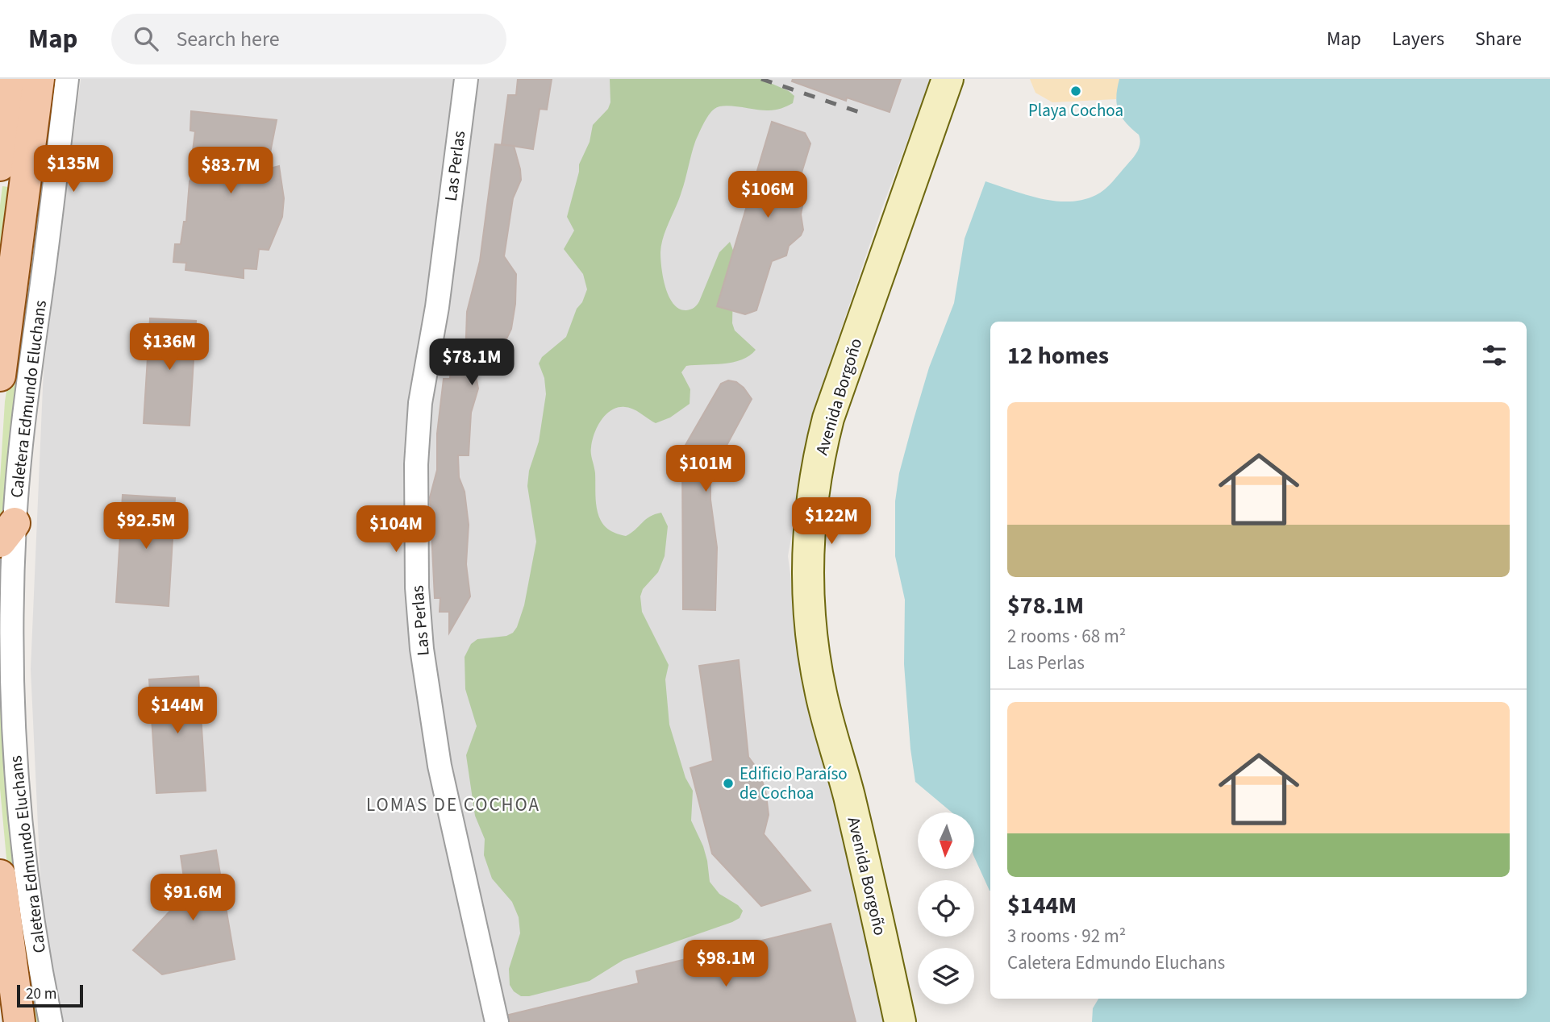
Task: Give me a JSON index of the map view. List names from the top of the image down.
{
  "streets": {
    "main road": ["Avenida Borgoño"],
    "street": ["Las Perlas", "Caletera Edmundo Eluchans"]
  },
  "districts": ["LOMAS DE COCHOA"],
  "places": ["Playa Cochoa", "Edificio Paraíso de Cochoa"],
  "scale_bar": "20 m",
  "north": "bottom",
  "page": {
    "header": "Map",
    "search": "Search here",
    "nav": ["Map", "Layers", "Share"],
    "price": [
      "$135M",
      "$83.7M",
      "$106M",
      "$136M",
      "$78.1M",
      "$101M",
      "$122M",
      "$92.5M",
      "$104M",
      "$144M",
      "$91.6M",
      "$98.1M"
    ],
    "heading": "12 homes",
    "list": [
      {
        "name": "$78.1M",
        "note": "2 rooms · 68 m² · Las Perlas"
      },
      {
        "name": "$144M",
        "note": "3 rooms · 92 m² · Caletera Edmundo Eluchans"
      }
    ],
    "scale": "20 m"
  }
}
